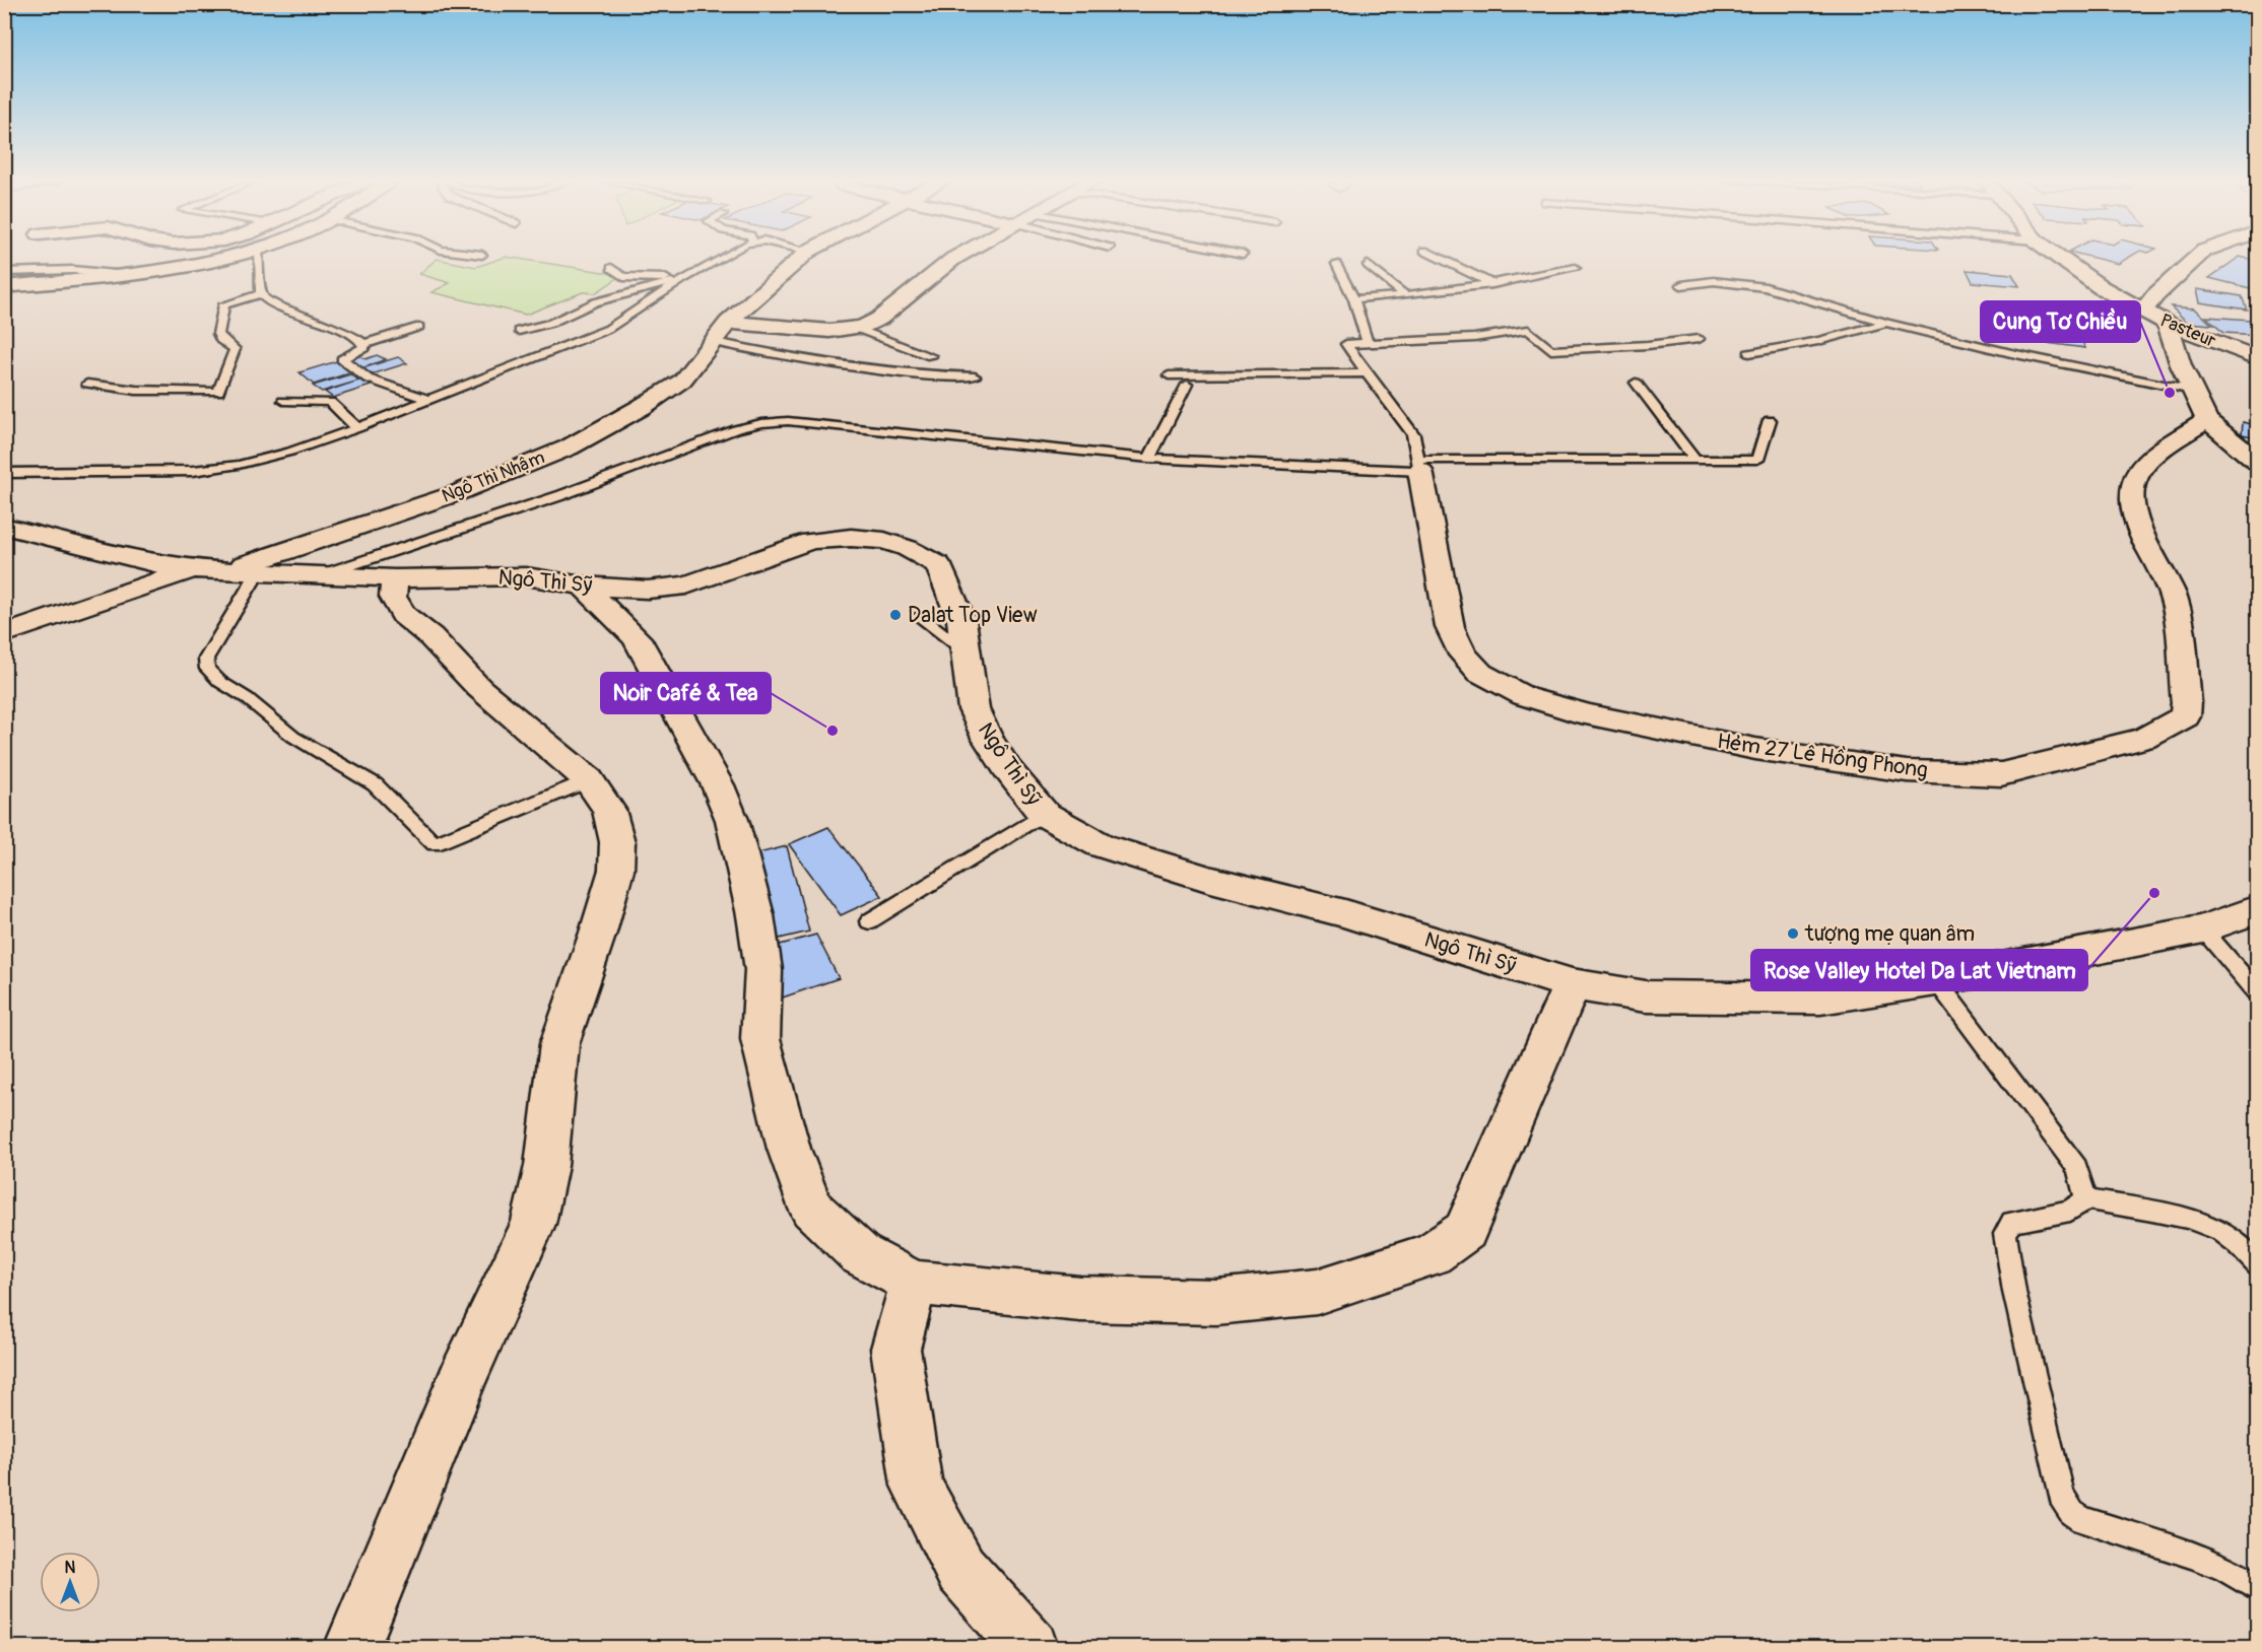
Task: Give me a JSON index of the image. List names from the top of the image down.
{
  "streets": {
    "street": [
      "Pasteur",
      "Ngô Thì Nhậm",
      "Ngô Thì Sỹ",
      "Hẻm 27 Lê Hồng Phong"
    ]
  },
  "crossings": [
    ["Ngô Thì Nhậm", "Ngô Thì Sỹ"]
  ],
  "places": [
    "Cung Tơ Chiều",
    "Dalat Top View",
    "Noir Café & Tea",
    "Rose Valley Hotel Da Lat Vietnam",
    "tượng mẹ quan âm"
  ],
  "north": "top"
}
